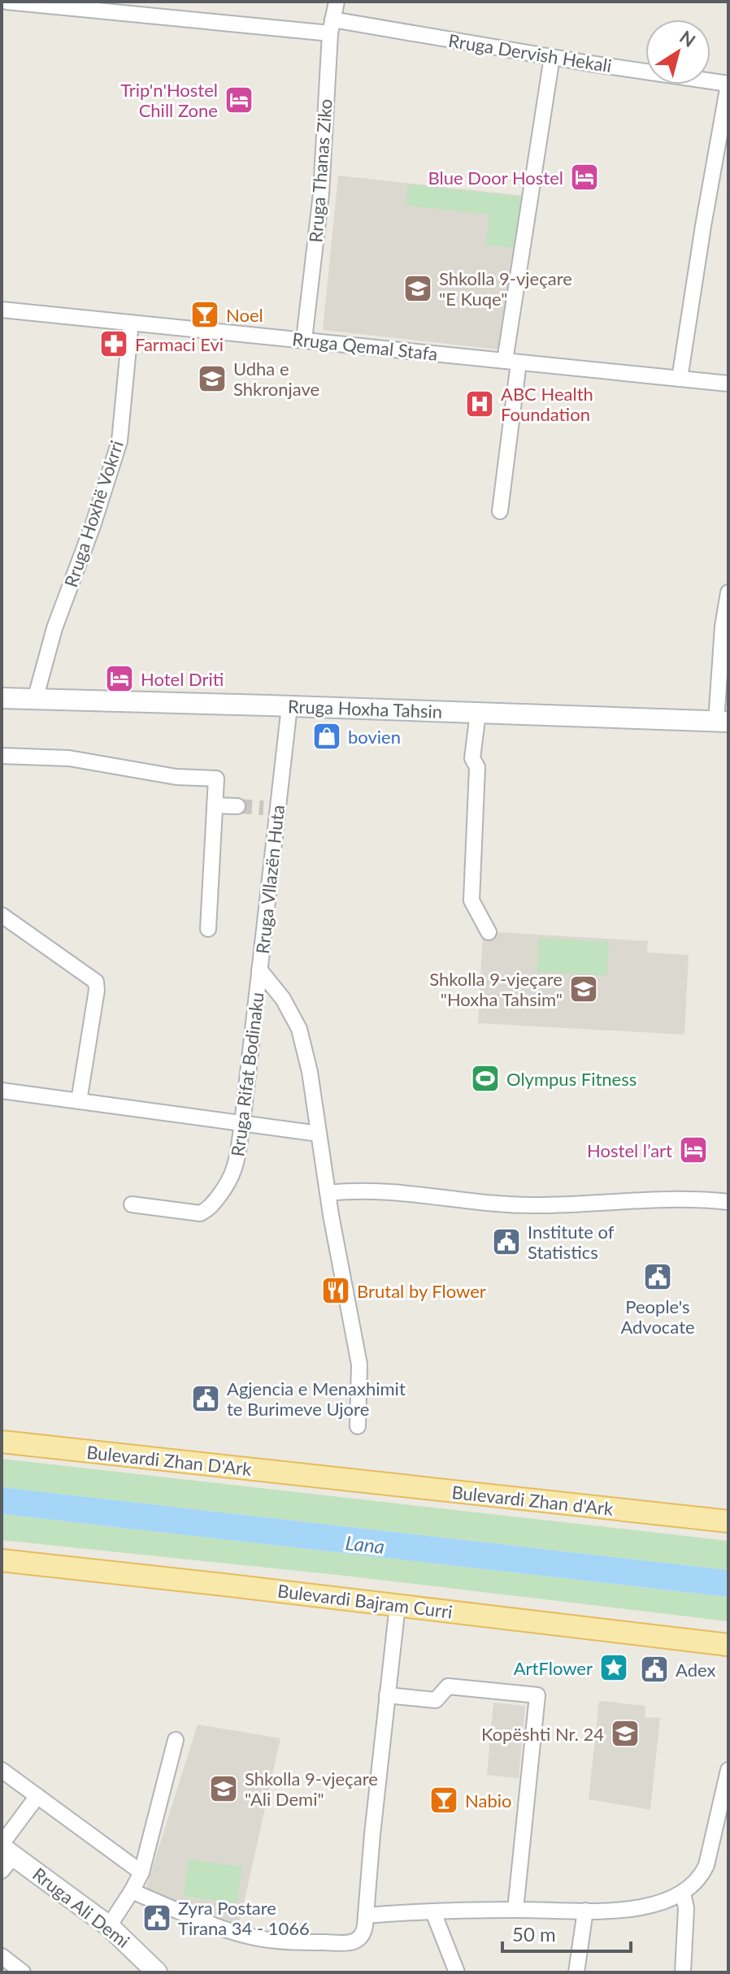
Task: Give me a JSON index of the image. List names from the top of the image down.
{
  "streets": {
    "main road": [
      "Rruga Hoxha Tahsin",
      "Bulevardi Zhan D'Ark",
      "Bulevardi Zhan d'Ark",
      "Bulevardi Bajram Curri",
      "Rruga Ali Demi"
    ],
    "street": [
      "Rruga Dervish Hekali",
      "Rruga Thanas Ziko",
      "Rruga Qemal Stafa",
      "Rruga Hoxhë Vokrri",
      "Rruga Vllazën Huta",
      "Rruga Rifat Bodinaku"
    ]
  },
  "crossings": [
    ["Rruga Dervish Hekali", "Rruga Thanas Ziko"],
    ["Rruga Thanas Ziko", "Rruga Qemal Stafa"],
    ["Rruga Qemal Stafa", "Rruga Hoxhë Vokrri"],
    ["Rruga Hoxhë Vokrri", "Rruga Hoxha Tahsin"],
    ["Rruga Hoxha Tahsin", "Rruga Vllazën Huta"],
    ["Rruga Vllazën Huta", "Rruga Rifat Bodinaku"],
    ["Bulevardi Zhan D'Ark", "Bulevardi Zhan d'Ark"]
  ],
  "water": ["Lana"],
  "places": {
    "hotel": [
      "Trip'n'Hostel Chill Zone",
      "Blue Door Hostel",
      "Hotel Driti",
      "Hostel l’art"
    ],
    "school or university": [
      "Shkolla 9-vjeçare \"E Kuqe\"",
      "Udha e Shkronjave",
      "Shkolla 9-vjeçare \"Hoxha Tahsim\"",
      "Kopështi Nr. 24",
      "Shkolla 9-vjeçare \"Ali Demi\""
    ],
    "bar": ["Noel", "Nabio"],
    "pharmacy": ["Farmaci Evi"],
    "hospital": ["ABC Health Foundation"],
    "shop": ["bovien"],
    "sports": ["Olympus Fitness"],
    "public building": [
      "Institute of Statistics",
      "People's Advocate",
      "Agjencia e Menaxhimit te Burimeve Ujore",
      "Adex",
      "Zyra Postare Tirana 34 - 1066"
    ],
    "restaurant": ["Brutal by Flower"],
    "place": ["ArtFlower"]
  },
  "scale_bar": "50 m",
  "north": "top right"
}
